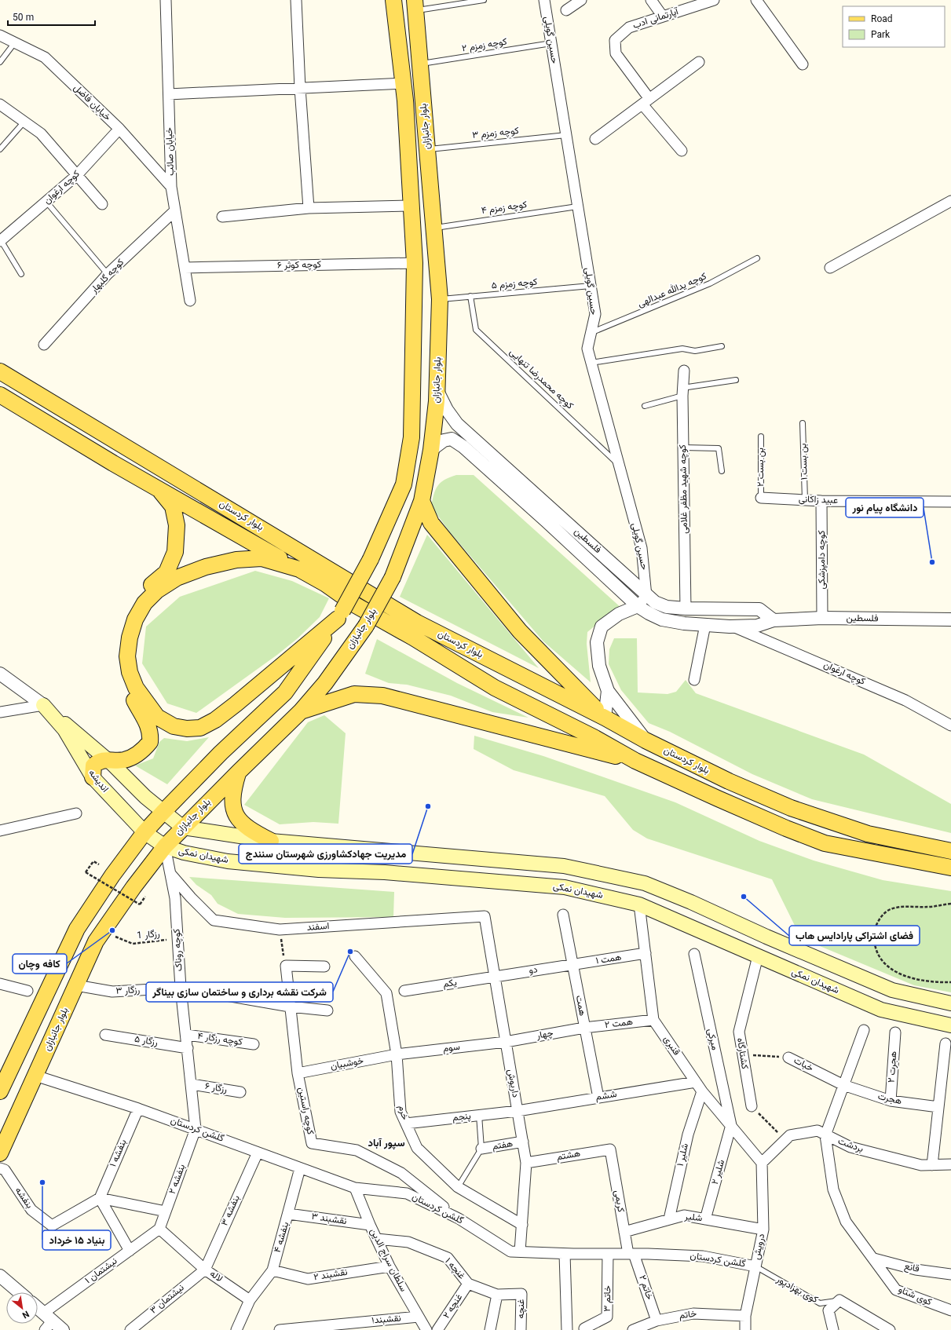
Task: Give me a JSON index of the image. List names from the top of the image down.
{
  "streets": {
    "main road": [
      "بلوار جانبازان",
      "بلوار کردستان",
      "اندیشه",
      "شهیدان نمکی"
    ],
    "street": [
      "آپارتمانی ادب",
      "حسین گویلی",
      "خیابان فاضل",
      "خیابان صائب",
      "کوچه ارغوان",
      "کوچه کوثر ۶",
      "کوچه گلبهار",
      "کوچه شهید مظفر غلامی",
      "عبید زاکانی",
      "فلسطین",
      "کوچه دامپزشکی",
      "اسفند",
      "کوچه روناک",
      "همت ۱",
      "دو",
      "یکم",
      "رزگار ۳",
      "همت",
      "همت ۲",
      "چهار",
      "کوچه رزگار ۴",
      "میرکی",
      "رزگار ۵",
      "قنبری",
      "سوم",
      "کشتارگاه",
      "خوشبیان",
      "خبات",
      "هجرت ۲",
      "داریوش",
      "رزگار ۶",
      "ششم",
      "هجرت",
      "کوچه راستین",
      "خرم",
      "پنجم",
      "گلشن کردستان",
      "هفتم",
      "بردشت",
      "بنفشه ۱",
      "شلیر ۱",
      "هشتم",
      "شلیر ۲",
      "بنفشه ۲",
      "بنفشه",
      "کریمی",
      "بنفشه ۳",
      "شلیر",
      "نقشبند ۳",
      "بنفشه ۴",
      "درویش",
      "سلطان سراج الدین",
      "قانع",
      "غنچه ۱",
      "نیشتمان ۱",
      "نقشبند ۲",
      "لاله",
      "خاتم ۲",
      "کوی شتاو",
      "خاتم ۳",
      "نیشتمان ۳",
      "غنچه ۲",
      "غنچه",
      "خاتم",
      "نقشبند۱"
    ],
    "lane": [
      "کوچه زمزم ۲",
      "کوچه زمزم ۳",
      "کوچه زمزم ۴",
      "کوچه زمزم ۵",
      "کوچه یدالله عبدالهی",
      "کوچه محمدرضا تنهایی",
      "بن بست ۱",
      "بن بست ۲",
      "کوی بهزادپور"
    ],
    "path": ["رزگار 1"]
  },
  "crossings": [
    ["حسین گویلی", "کوچه زمزم ۲"],
    ["حسین گویلی", "کوچه زمزم ۳"],
    ["حسین گویلی", "کوچه زمزم ۴"],
    ["حسین گویلی", "کوچه زمزم ۵"],
    ["حسین گویلی", "کوچه یدالله عبدالهی"],
    ["حسین گویلی", "کوچه محمدرضا تنهایی"],
    ["حسین گویلی", "فلسطین"],
    ["کوچه زمزم ۲", "بلوار جانبازان"],
    ["خیابان فاضل", "خیابان صائب"],
    ["خیابان فاضل", "کوچه ارغوان"],
    ["بلوار جانبازان", "کوچه زمزم ۳"],
    ["بلوار جانبازان", "کوچه زمزم ۴"],
    ["بلوار جانبازان", "کوچه کوثر ۶"],
    ["بلوار جانبازان", "کوچه زمزم ۵"],
    ["بلوار جانبازان", "بلوار کردستان"],
    ["بلوار جانبازان", "فلسطین"],
    ["بلوار جانبازان", "اندیشه"],
    ["بلوار جانبازان", "شهیدان نمکی"],
    ["بلوار جانبازان", "رزگار 1"],
    ["بلوار جانبازان", "کوچه روناک"],
    ["بلوار جانبازان", "رزگار ۳"],
    ["بلوار جانبازان", "گلشن کردستان"],
    ["خیابان صائب", "کوچه کوثر ۶"],
    ["خیابان صائب", "کوچه گلبهار"],
    ["کوچه ارغوان", "فلسطین"],
    ["کوچه زمزم ۵", "کوچه محمدرضا تنهایی"],
    ["بن بست ۱", "عبید زاکانی"],
    ["بن بست ۲", "عبید زاکانی"],
    ["کوچه شهید مظفر غلامی", "فلسطین"],
    ["عبید زاکانی", "کوچه دامپزشکی"],
    ["فلسطین", "کوچه دامپزشکی"],
    ["اندیشه", "شهیدان نمکی"],
    ["اندیشه", "کوچه روناک"],
    ["شهیدان نمکی", "کوچه روناک"],
    ["شهیدان نمکی", "قنبری"],
    ["شهیدان نمکی", "کشتارگاه"],
    ["اسفند", "کوچه روناک"],
    ["اسفند", "داریوش"],
    ["رزگار 1", "کوچه روناک"],
    ["کوچه روناک", "رزگار ۳"],
    ["کوچه روناک", "کوچه رزگار ۴"],
    ["کوچه روناک", "رزگار ۵"],
    ["کوچه روناک", "رزگار ۶"],
    ["کوچه روناک", "گلشن کردستان"],
    ["کوچه روناک", "بنفشه ۲"],
    ["همت ۱", "دو"],
    ["همت ۱", "همت"],
    ["همت ۱", "قنبری"],
    ["دو", "یکم"],
    ["دو", "همت"],
    ["دو", "داریوش"],
    ["یکم", "داریوش"],
    ["رزگار ۳", "کوچه راستین"],
    ["همت", "همت ۲"],
    ["همت", "چهار"],
    ["همت", "ششم"],
    ["همت ۲", "چهار"],
    ["همت ۲", "قنبری"],
    ["چهار", "سوم"],
    ["چهار", "داریوش"],
    ["میرکی", "قنبری"],
    ["میرکی", "شلیر ۲"],
    ["قنبری", "ششم"],
    ["قنبری", "بردشت"],
    ["قنبری", "شلیر ۱"],
    ["قنبری", "شلیر ۲"],
    ["قنبری", "درویش"],
    ["سوم", "خوشبیان"],
    ["سوم", "داریوش"],
    ["سوم", "خرم"],
    ["کشتارگاه", "خبات"],
    ["خوشبیان", "کوچه راستین"],
    ["خوشبیان", "خرم"],
    ["خبات", "هجرت"],
    ["هجرت ۲", "هجرت"],
    ["داریوش", "ششم"],
    ["داریوش", "خرم"],
    ["داریوش", "پنجم"],
    ["داریوش", "گلشن کردستان"],
    ["داریوش", "هفتم"],
    ["داریوش", "هشتم"],
    ["ششم", "پنجم"],
    ["کوچه راستین", "گلشن کردستان"],
    ["خرم", "پنجم"],
    ["گلشن کردستان", "بنفشه ۱"],
    ["گلشن کردستان", "بنفشه ۲"],
    ["گلشن کردستان", "کریمی"],
    ["گلشن کردستان", "بنفشه ۳"],
    ["گلشن کردستان", "بنفشه ۴"],
    ["گلشن کردستان", "درویش"],
    ["گلشن کردستان", "سلطان سراج الدین"],
    ["گلشن کردستان", "خاتم ۲"],
    ["گلشن کردستان", "کوی بهزادپور"],
    ["گلشن کردستان", "خاتم ۳"],
    ["بردشت", "درویش"],
    ["بردشت", "کوی شتاو"],
    ["بنفشه ۱", "بنفشه"],
    ["شلیر ۱", "شلیر"],
    ["هشتم", "کریمی"],
    ["شلیر ۲", "شلیر"],
    ["بنفشه ۲", "نیشتمان ۱"],
    ["بنفشه ۲", "لاله"],
    ["کریمی", "شلیر"],
    ["کریمی", "خاتم ۲"],
    ["بنفشه ۳", "لاله"],
    ["بنفشه ۳", "نیشتمان ۳"],
    ["شلیر", "درویش"],
    ["نقشبند ۳", "بنفشه ۴"],
    ["نقشبند ۳", "سلطان سراج الدین"],
    ["بنفشه ۴", "نقشبند ۲"],
    ["بنفشه ۴", "لاله"],
    ["درویش", "کوی بهزادپور"],
    ["درویش", "خاتم"],
    ["سلطان سراج الدین", "غنچه ۱"],
    ["سلطان سراج الدین", "نقشبند ۲"],
    ["سلطان سراج الدین", "نقشبند۱"],
    ["قانع", "کوی شتاو"],
    ["غنچه ۱", "غنچه ۲"],
    ["غنچه ۱", "غنچه"],
    ["نیشتمان ۱", "لاله"],
    ["لاله", "نیشتمان ۳"],
    ["خاتم ۲", "خاتم"]
  ],
  "districts": ["سپور آباد"],
  "places": [
    "دانشگاه پیام نور",
    "مدیریت جهادکشاورزی شهرستان سنندج",
    "فضای اشتراکی پارادایس هاب",
    "کافه وچان",
    "شرکت نقشه برداری و ساختمان سازی بیناگر",
    "بنیاد ۱۵ خرداد"
  ],
  "legend": ["Road", "Park"],
  "scale_bar": "50 m",
  "north": "bottom right"
}
